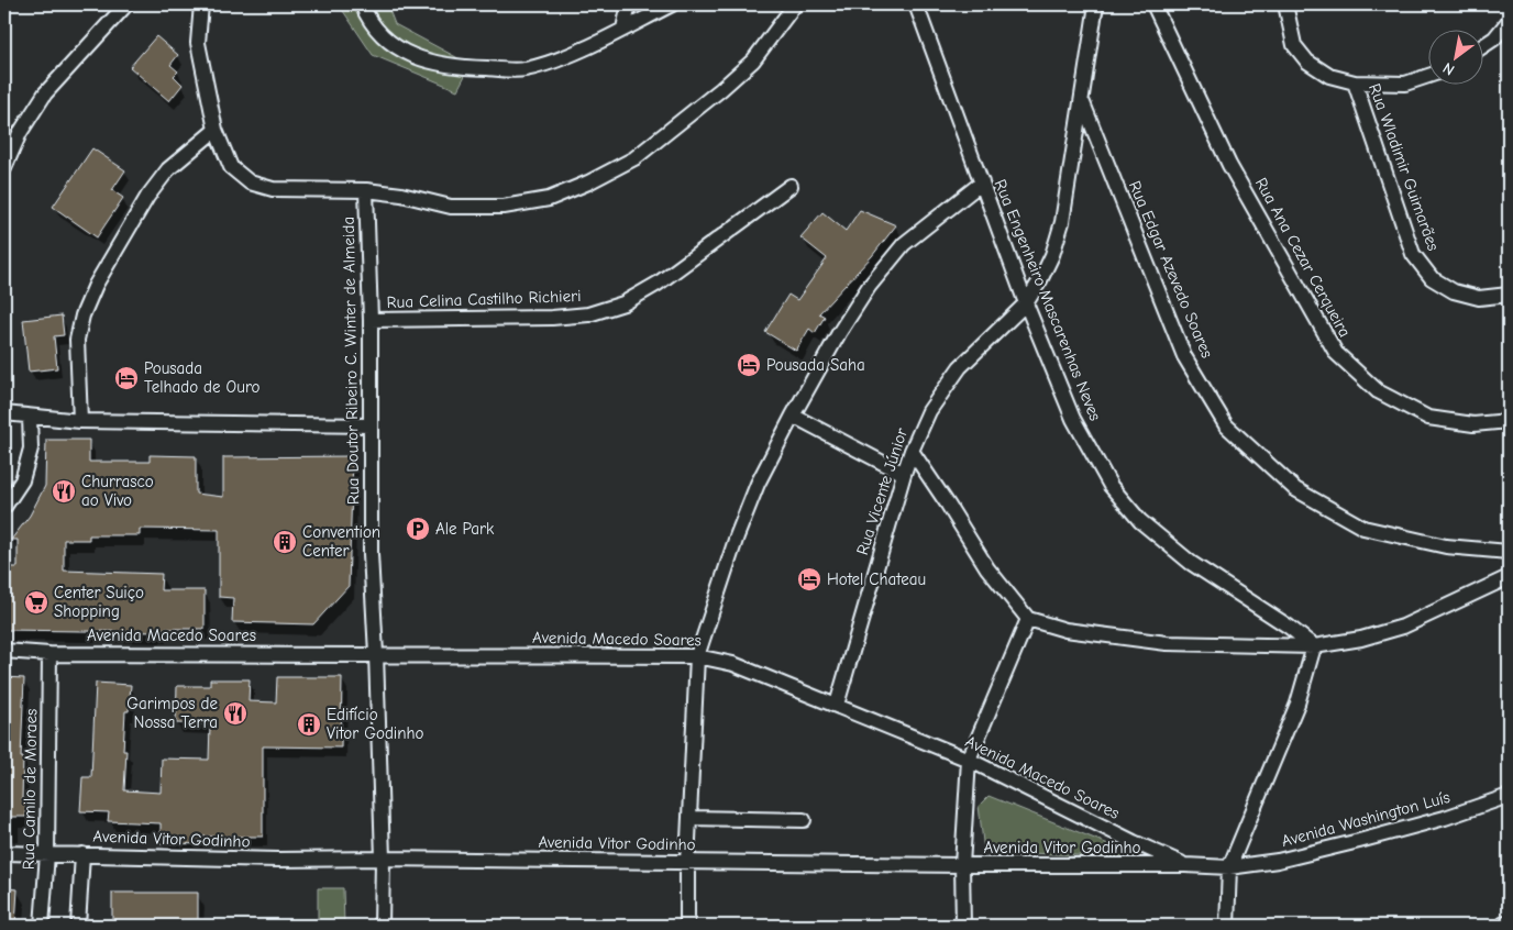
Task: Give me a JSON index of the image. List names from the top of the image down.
{
  "streets": {
    "street": [
      "Rua Wladimir Guimarães",
      "Rua Ana Cezar Cerqueira",
      "Rua Edgar Azevedo Soares",
      "Rua Celina Castilho Richieri",
      "Rua Engenheiro Mascarenhas Neves",
      "Rua Doutor Ribeiro C. Winter de Almeida",
      "Rua Vicente Júnior",
      "Avenida Macedo Soares",
      "Rua Camilo de Moraes",
      "Avenida Washington Luís",
      "Avenida Vitor Godinho"
    ]
  },
  "crossings": [
    ["Rua Edgar Azevedo Soares", "Rua Vicente Júnior"],
    ["Rua Celina Castilho Richieri", "Rua Doutor Ribeiro C. Winter de Almeida"],
    ["Rua Engenheiro Mascarenhas Neves", "Rua Vicente Júnior"],
    ["Rua Doutor Ribeiro C. Winter de Almeida", "Avenida Macedo Soares"],
    ["Rua Doutor Ribeiro C. Winter de Almeida", "Avenida Vitor Godinho"],
    ["Rua Vicente Júnior", "Avenida Macedo Soares"],
    ["Avenida Macedo Soares", "Rua Camilo de Moraes"],
    ["Avenida Macedo Soares", "Avenida Vitor Godinho"],
    ["Rua Camilo de Moraes", "Avenida Vitor Godinho"],
    ["Avenida Washington Luís", "Avenida Vitor Godinho"]
  ],
  "places": {
    "hotel": ["Pousada Saha", "Pousada Telhado de Ouro", "Hotel Chateau"],
    "restaurant": ["Churrasco ao Vivo", "Garimpos de Nossa Terra"],
    "parking": ["Ale Park"],
    "building": ["Convention Center", "Edifício Vitor Godinho"],
    "supermarket": ["Center Suiço Shopping"]
  },
  "north": "bottom left"
}
